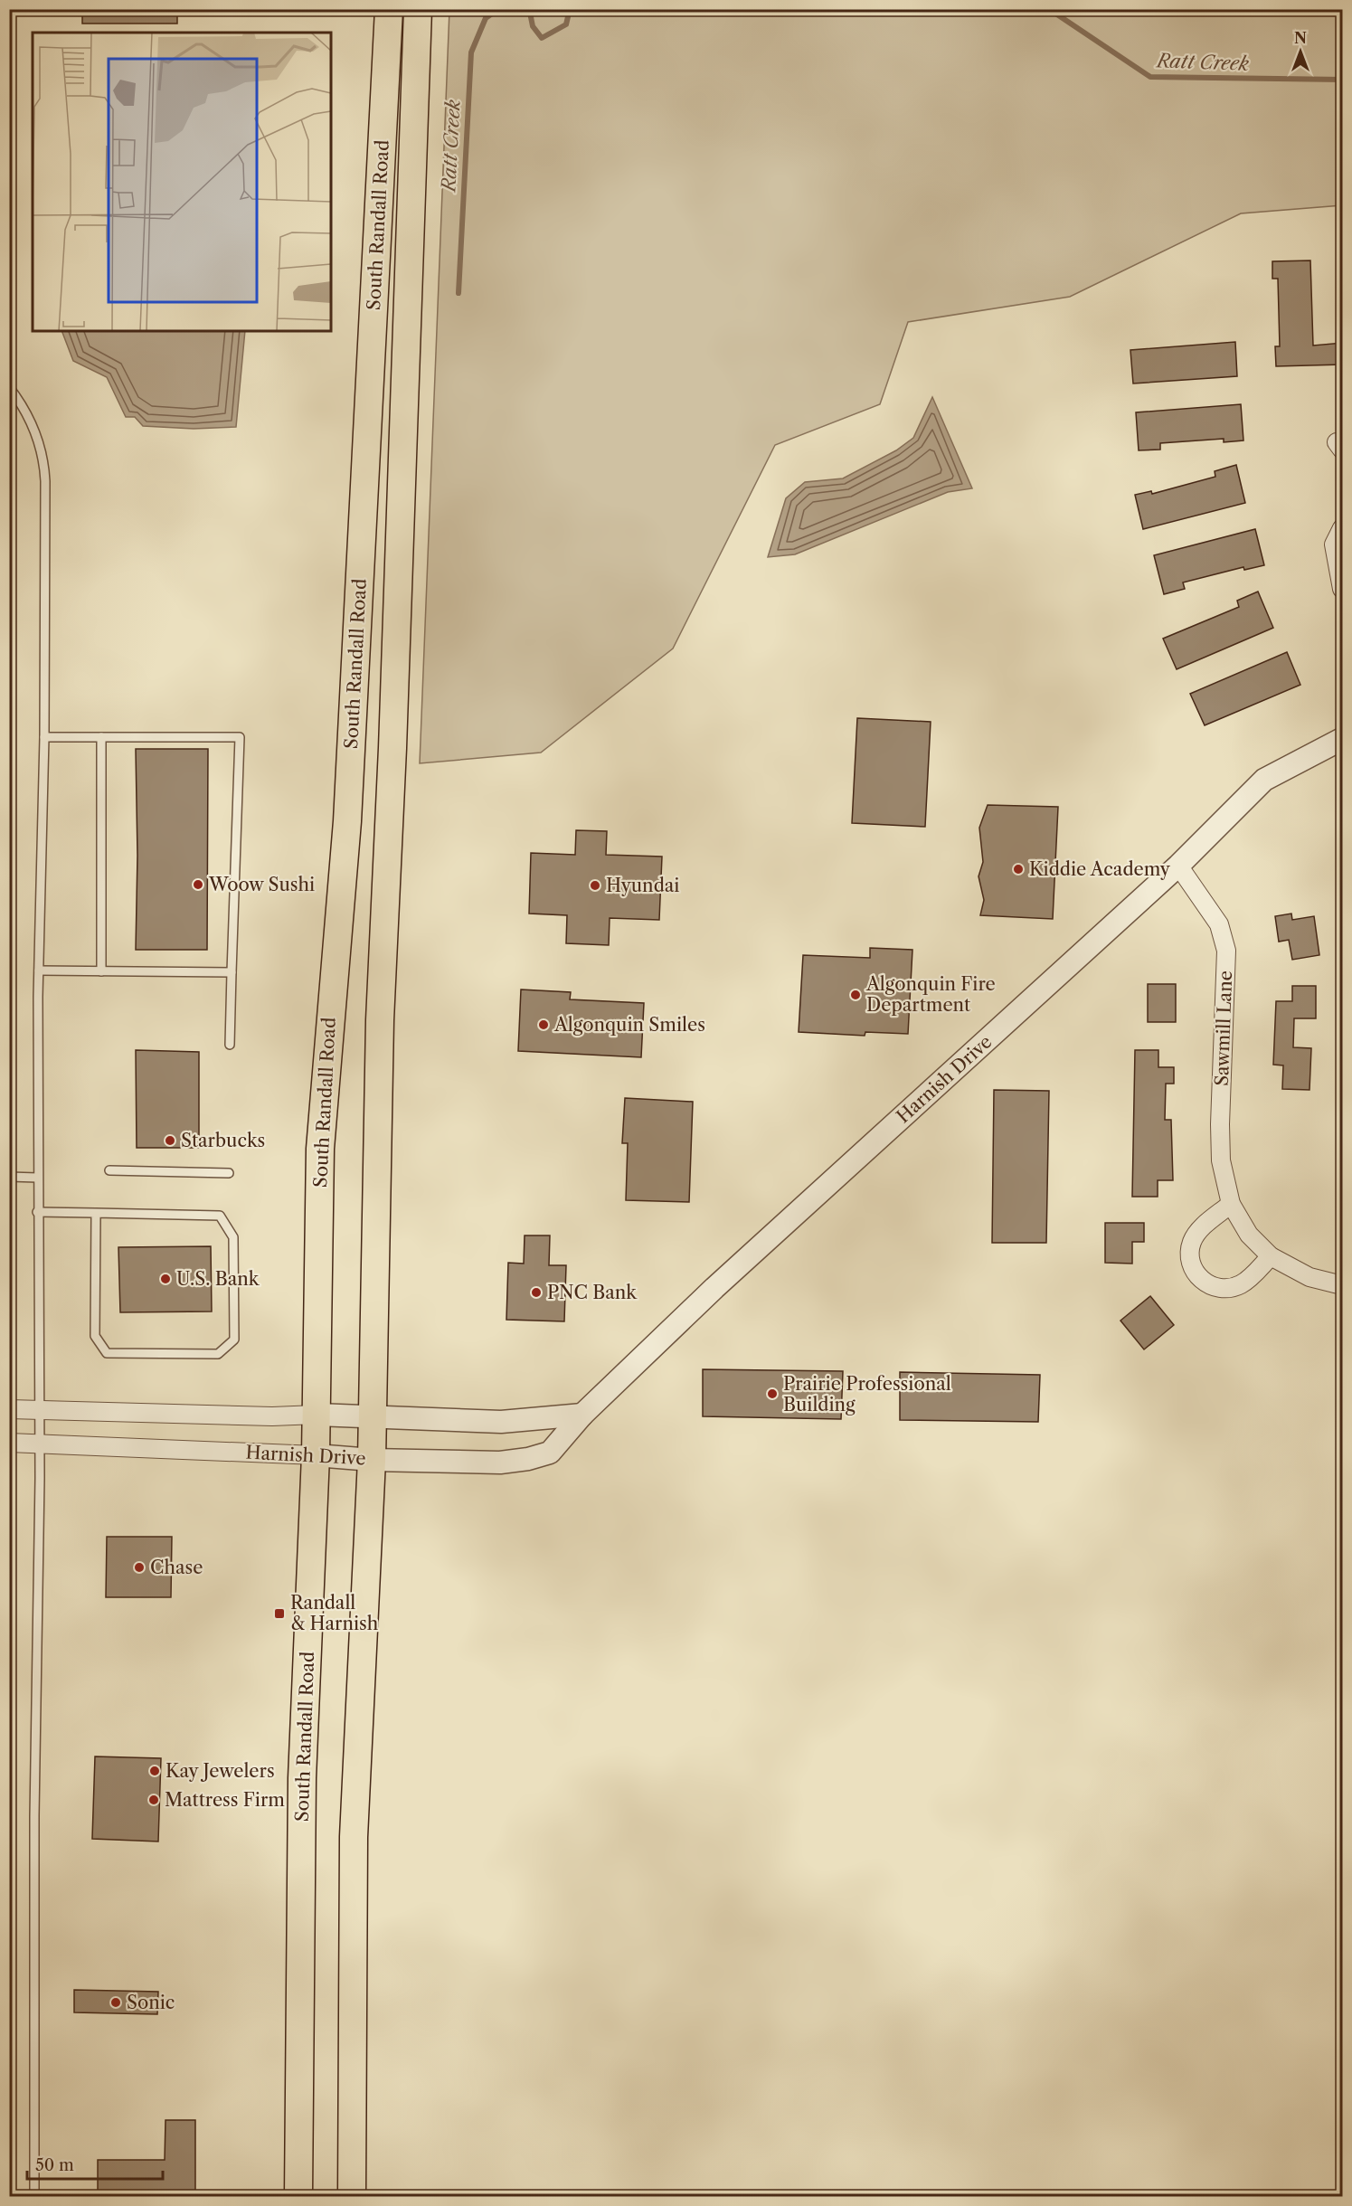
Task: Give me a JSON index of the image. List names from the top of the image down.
{
  "streets": {
    "main road": ["South Randall Road"],
    "street": ["Sawmill Lane", "Harnish Drive"]
  },
  "crossings": [
    ["South Randall Road", "Harnish Drive"],
    ["Sawmill Lane", "Harnish Drive"]
  ],
  "water": ["Ratt Creek"],
  "places": {
    "other": [
      "Kiddie Academy",
      "Woow Sushi",
      "Hyundai",
      "Algonquin Fire Department",
      "Algonquin Smiles",
      "Starbucks",
      "U.S. Bank",
      "PNC Bank",
      "Prairie Professional Building",
      "Chase",
      "Kay Jewelers",
      "Mattress Firm",
      "Sonic"
    ],
    "transit": ["Randall & Harnish"]
  },
  "scale_bar": "50 m",
  "north": "top"
}
